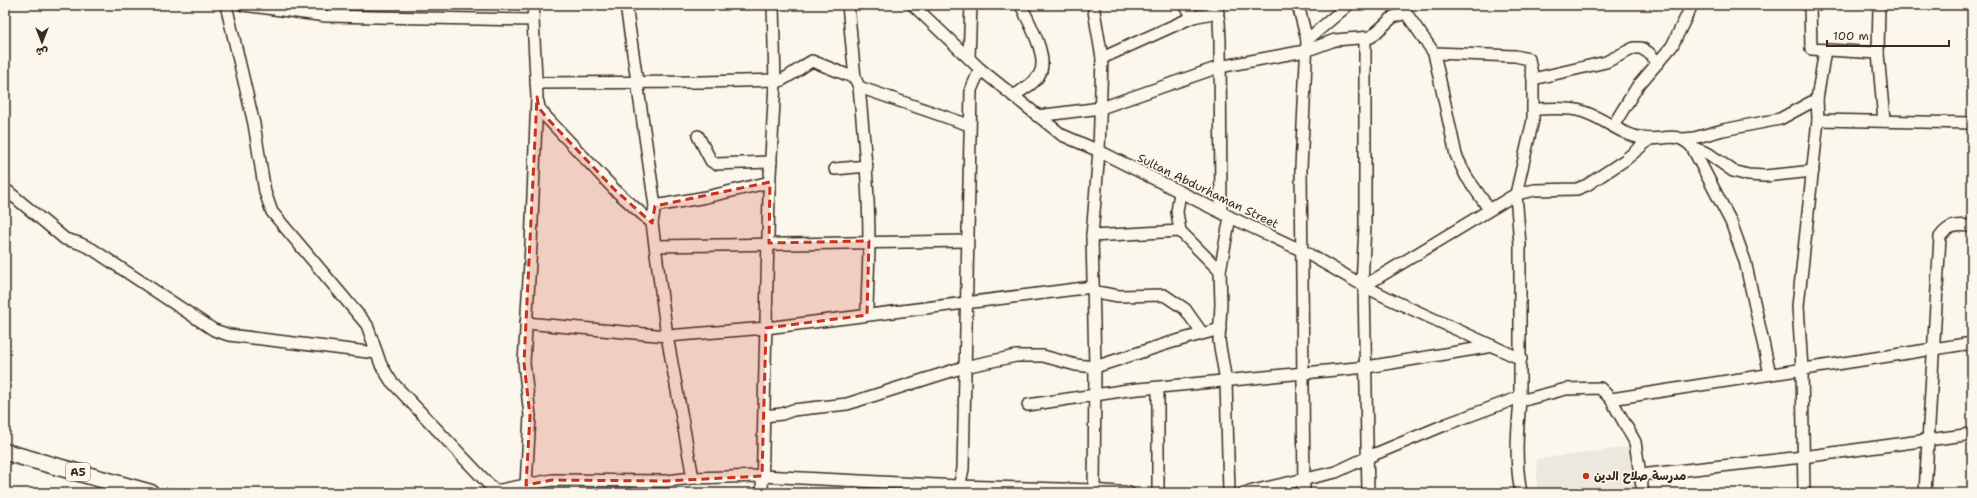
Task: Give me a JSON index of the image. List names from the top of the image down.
{
  "streets": {
    "highway": ["A5"],
    "street": ["Sultan Abdurhaman Street"]
  },
  "places": ["مدرسة صلاح الدين"],
  "scale_bar": "100 m",
  "north": "bottom"
}
